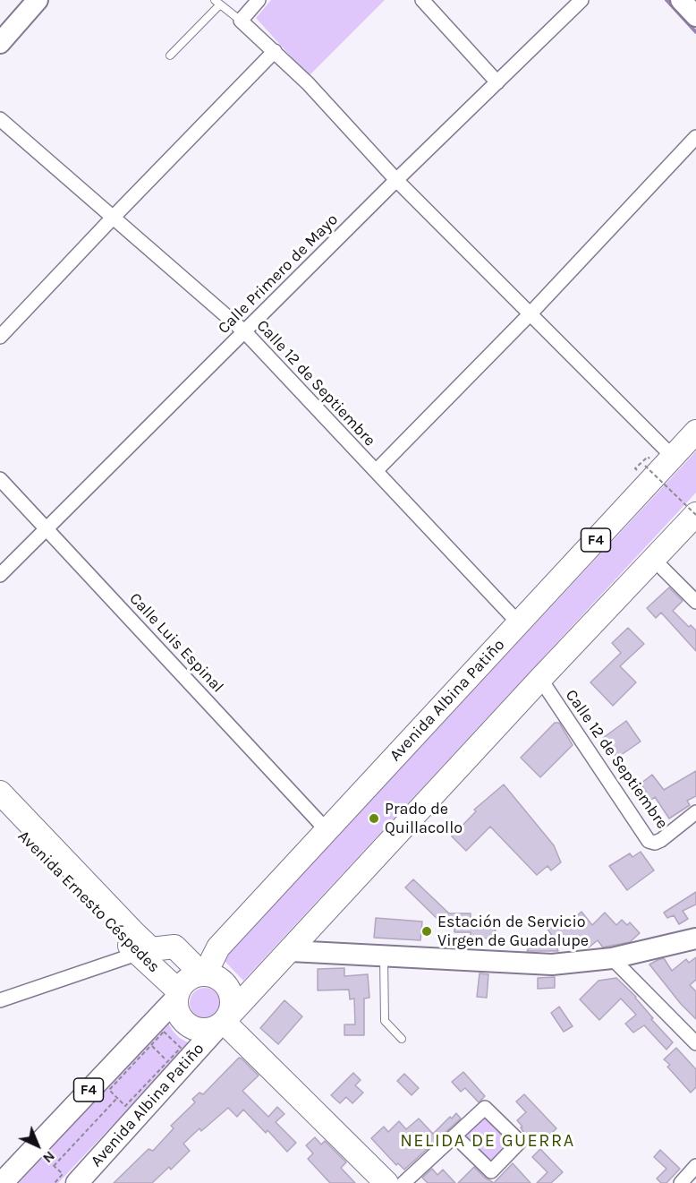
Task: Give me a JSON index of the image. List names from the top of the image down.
{
  "streets": {
    "highway": ["F4", "Avenida Albina Patiño", "Avenida Ernesto Céspedes"],
    "street": ["Calle Primero de Mayo", "Calle 12 de Septiembre", "Calle Luis Espinal"]
  },
  "crossings": [
    ["Calle Primero de Mayo", "Calle 12 de Septiembre"],
    ["Calle Primero de Mayo", "Calle Luis Espinal"],
    ["Calle 12 de Septiembre", "Avenida Albina Patiño"],
    ["F4", "Avenida Albina Patiño"],
    ["F4", "Avenida Ernesto Céspedes"],
    ["Calle Luis Espinal", "Avenida Albina Patiño"],
    ["Avenida Albina Patiño", "Avenida Ernesto Céspedes"]
  ],
  "districts": ["NELIDA DE GUERRA"],
  "places": ["Prado de Quillacollo", "Estación de Servicio Virgen de Guadalupe"],
  "north": "bottom right"
}
